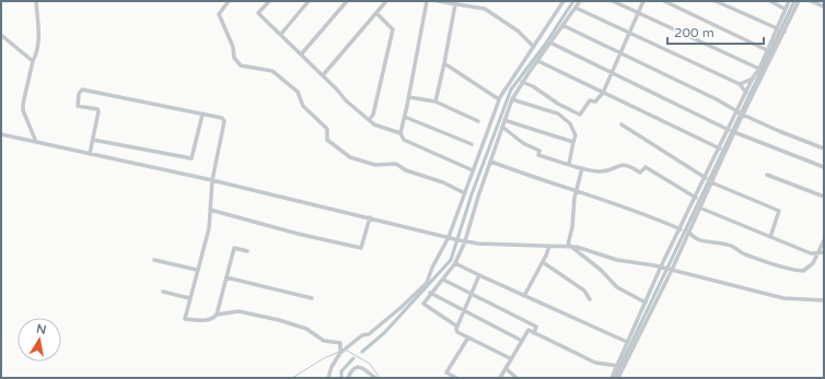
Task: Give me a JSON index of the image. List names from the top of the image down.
{
  "scale_bar": "200 m",
  "north": "top"
}
